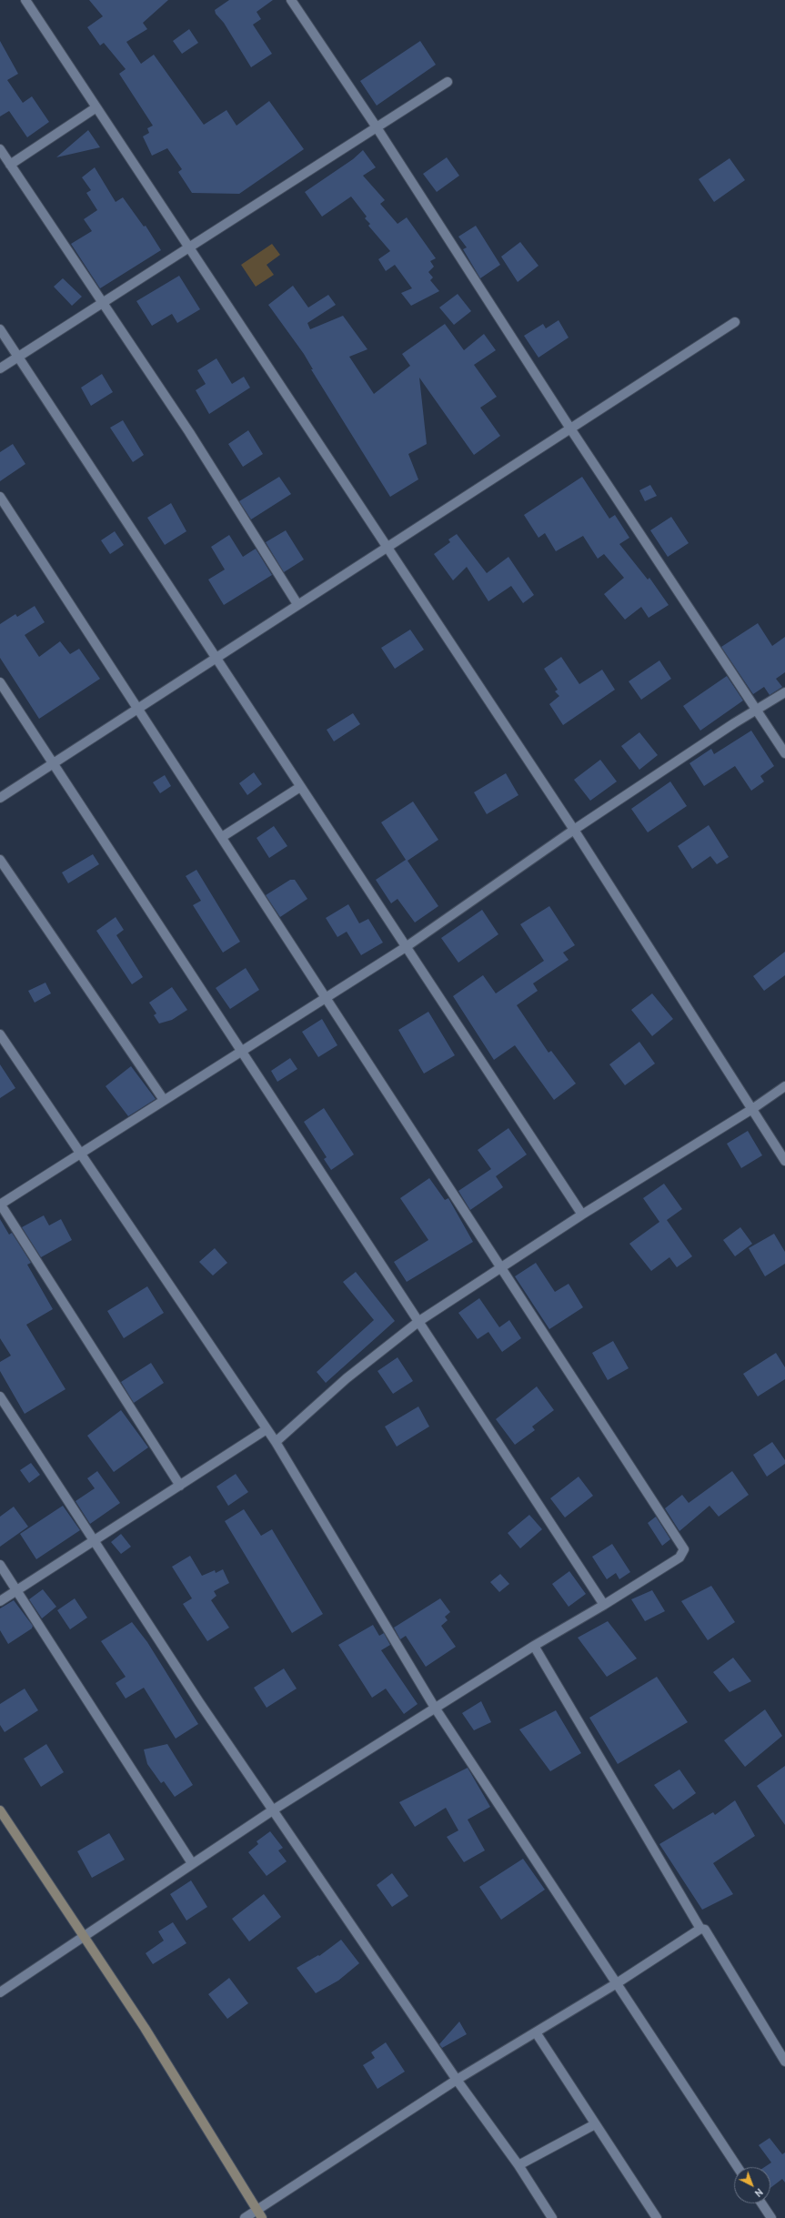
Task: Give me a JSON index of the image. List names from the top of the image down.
{
  "north": "bottom right"
}
